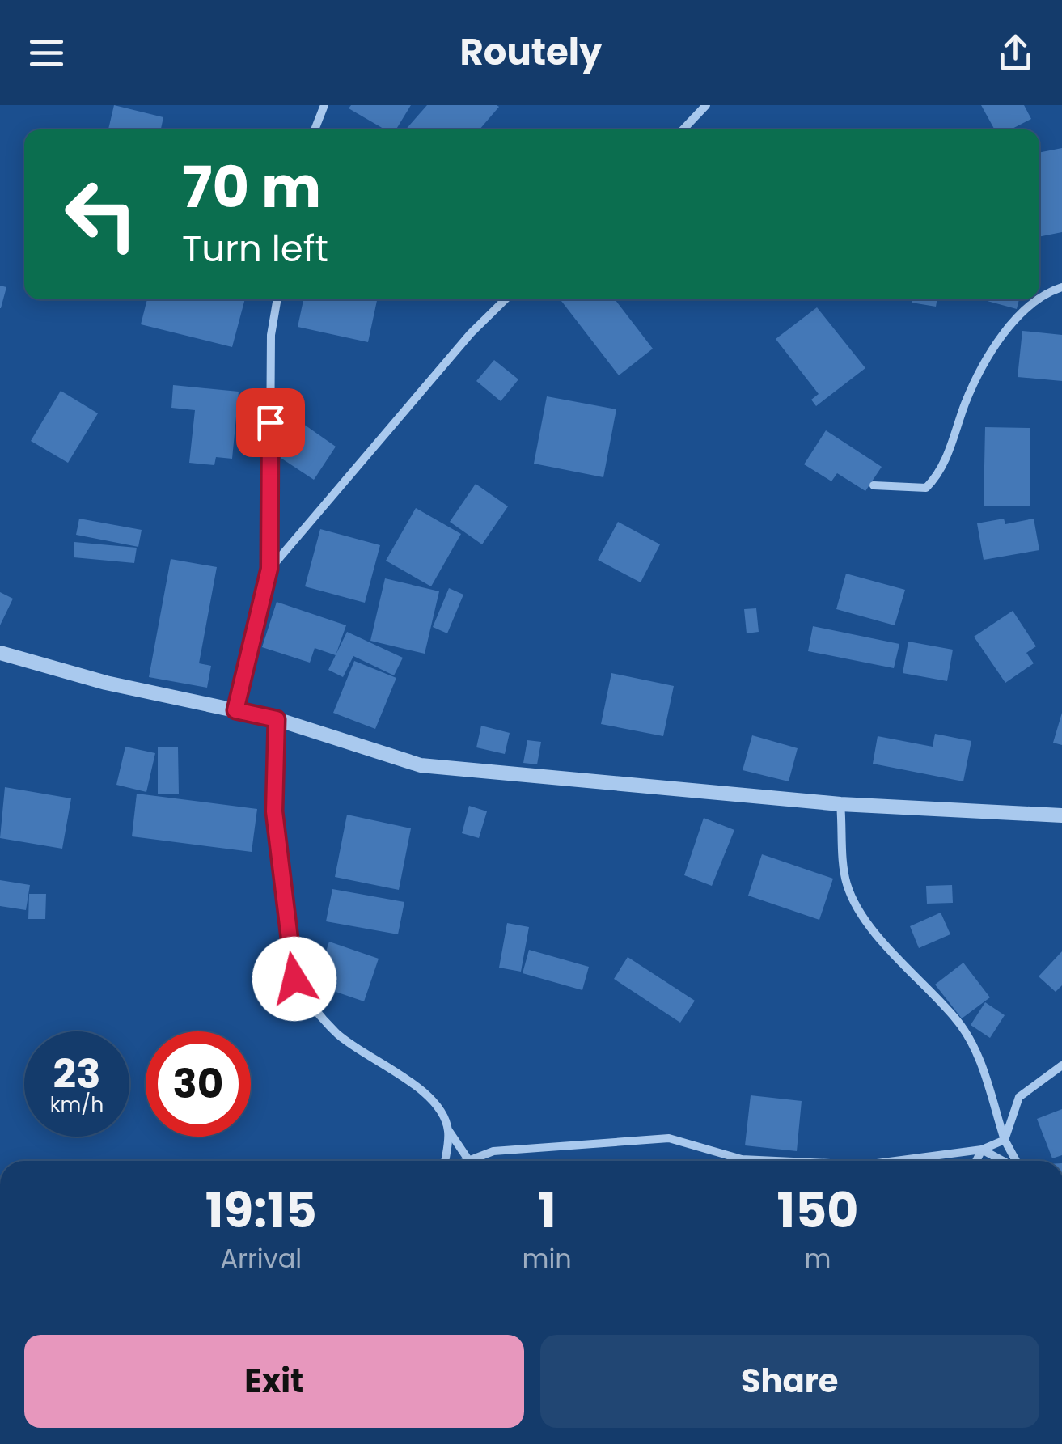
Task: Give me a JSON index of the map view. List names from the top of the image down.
{
  "page": {
    "header": "Routely",
    "turn": ["70 m", "Turn left"],
    "speed": "23 km/h",
    "limit": "30",
    "eta": [
      "19:15",
      "Arrival",
      "1",
      "min",
      "150",
      "m"
    ],
    "buttons": ["Exit", "Share"]
  }
}
